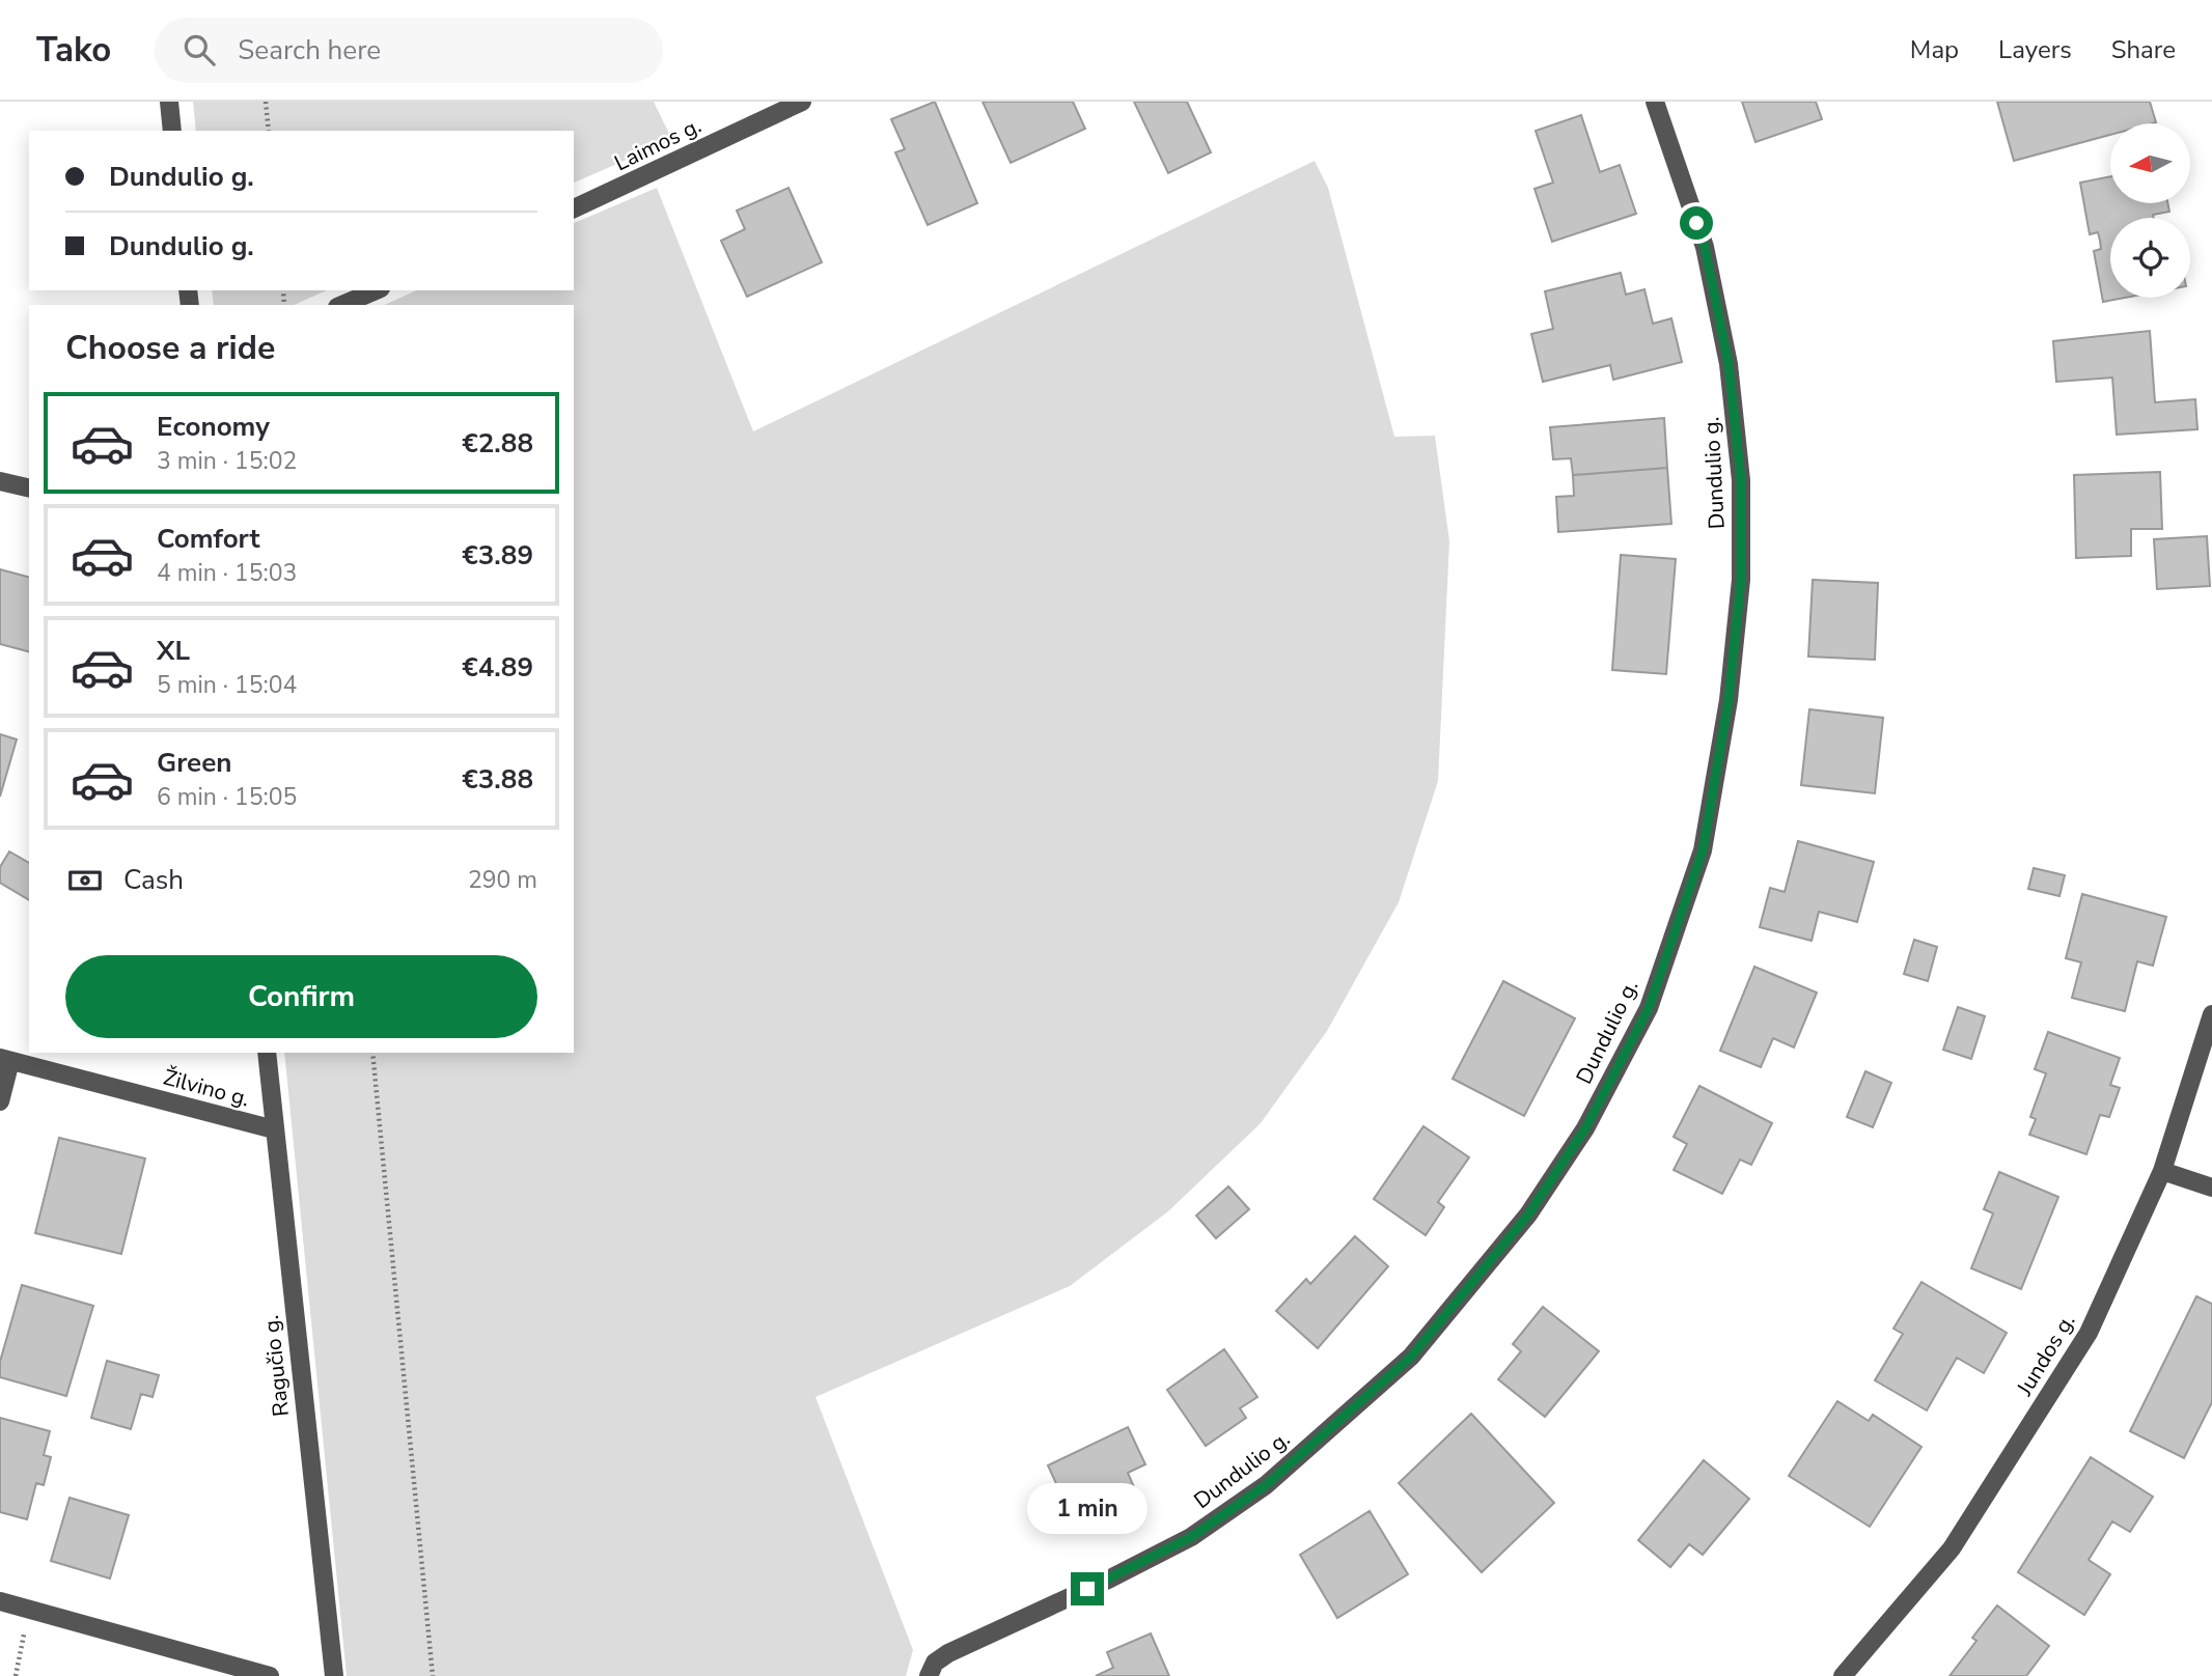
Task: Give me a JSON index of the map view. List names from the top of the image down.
{
  "streets": {
    "street": [
      "Laimos g.",
      "Dundulio g.",
      "Žilvino g.",
      "Jundos g.",
      "Ragučio g."
    ]
  },
  "crossings": [
    ["Žilvino g.", "Ragučio g."]
  ],
  "north": "left",
  "page": {
    "header": "Tako",
    "search": "Search here",
    "nav": ["Map", "Layers", "Share"],
    "banner": ["Dundulio g.", "Dundulio g."],
    "heading": "Choose a ride",
    "list": [
      {
        "name": "Economy",
        "note": "3 min · 15:02",
        "value": "€2.88"
      },
      {
        "name": "Comfort",
        "note": "4 min · 15:03",
        "value": "€3.89"
      },
      {
        "name": "XL",
        "note": "5 min · 15:04",
        "value": "€4.89"
      },
      {
        "name": "Green",
        "note": "6 min · 15:05",
        "value": "€3.88"
      }
    ],
    "pay": ["Cash", "290 m"],
    "buttons": "Confirm",
    "bubble": "1 min"
  }
}
